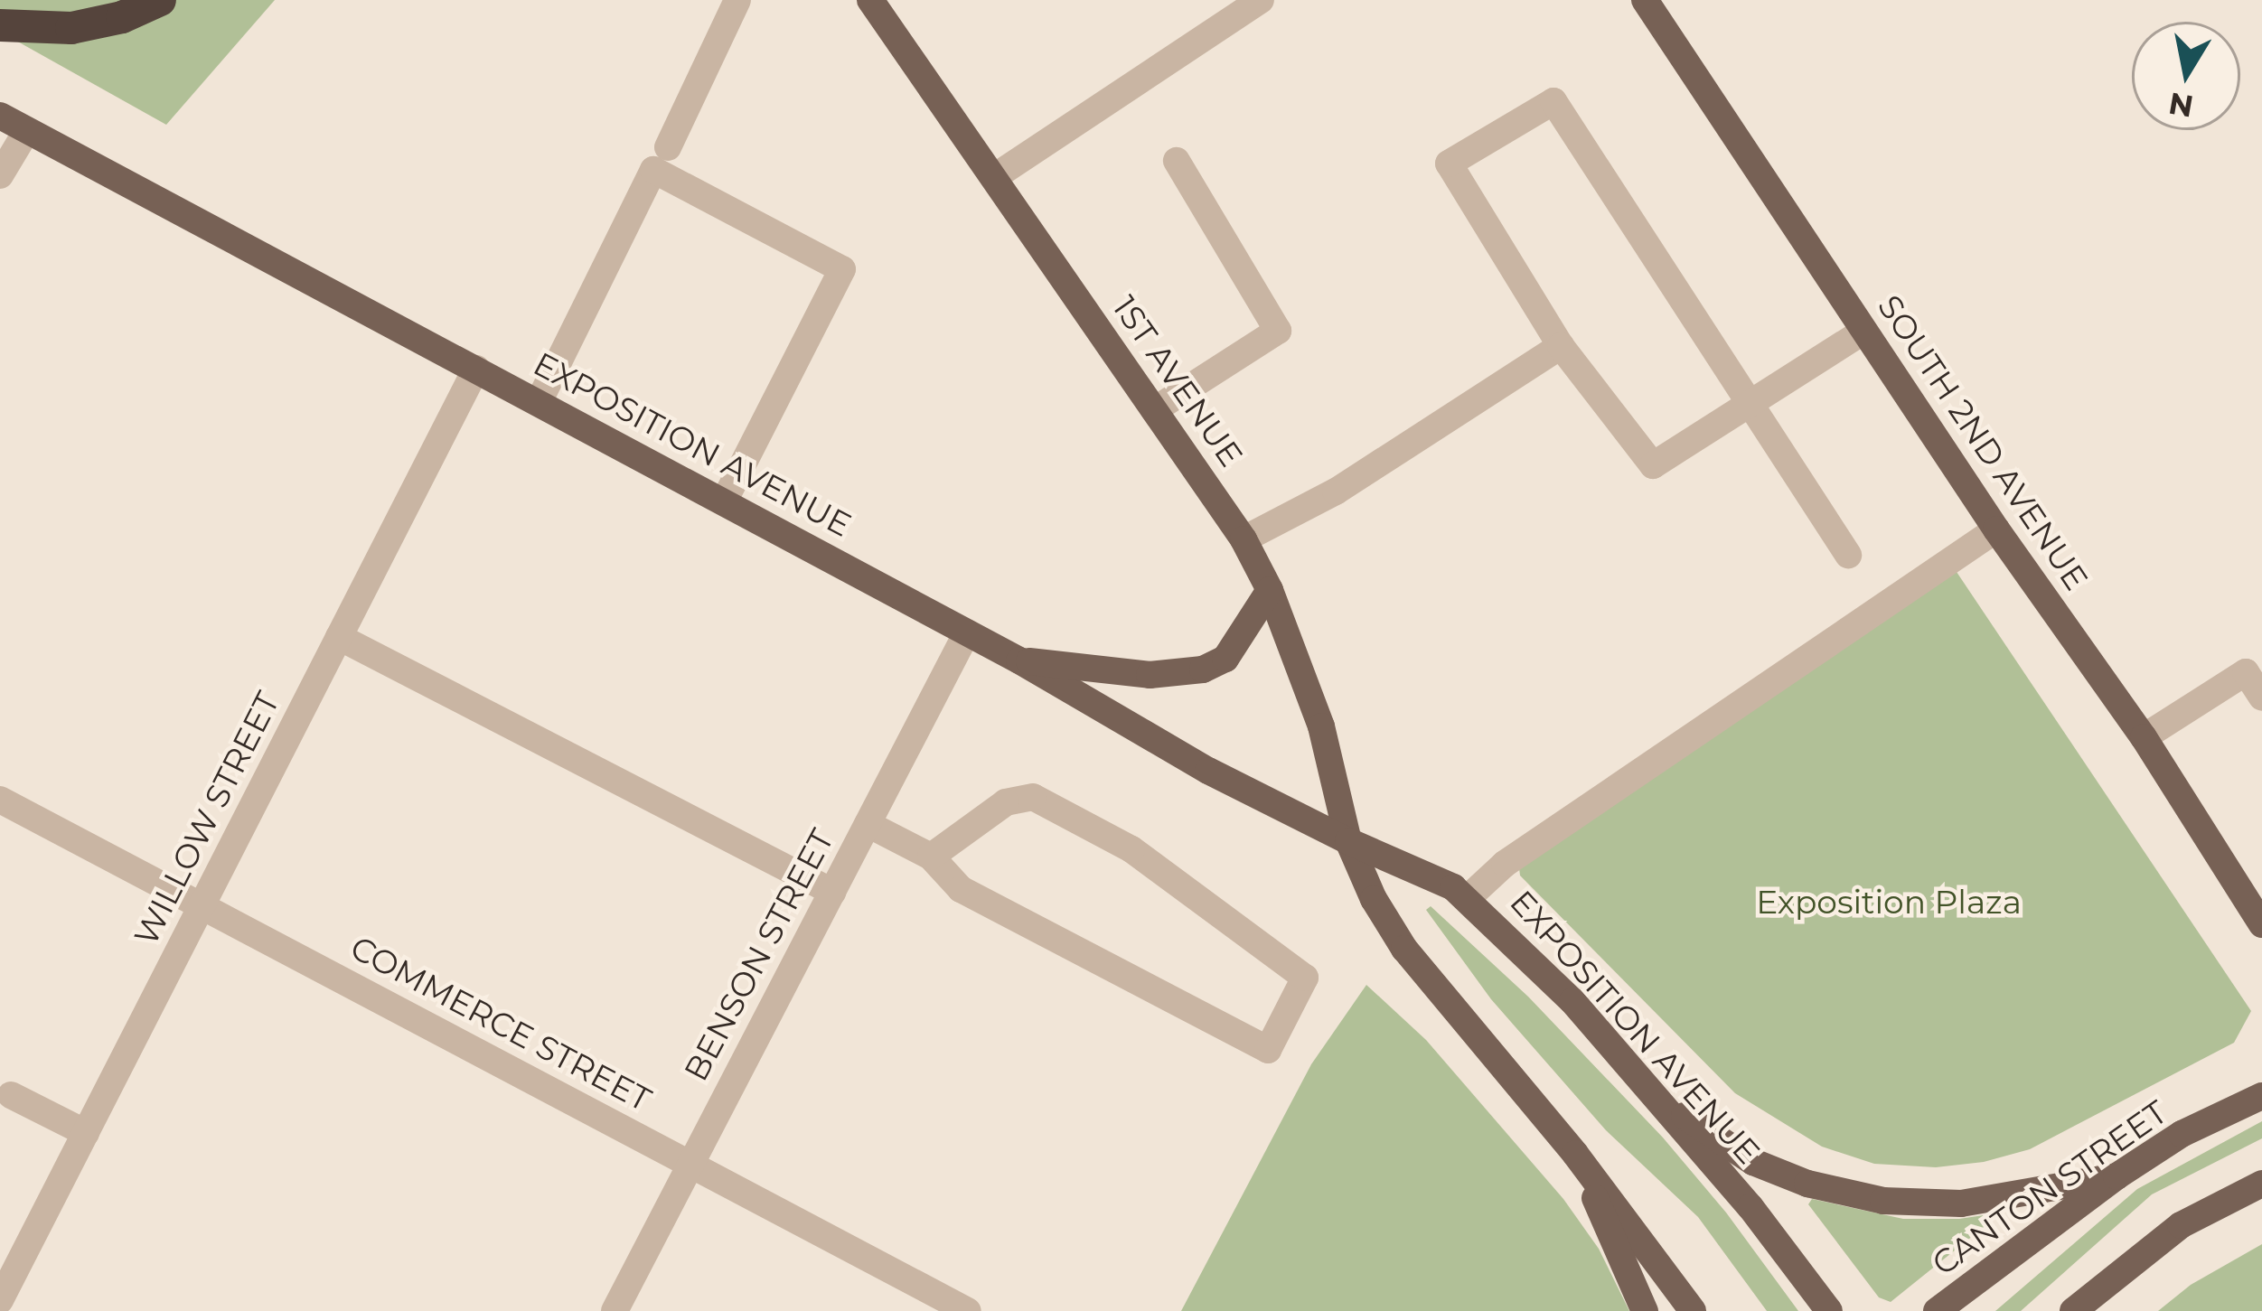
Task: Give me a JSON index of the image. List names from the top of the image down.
{
  "streets": {
    "main road": [
      "1ST AVENUE",
      "SOUTH 2ND AVENUE",
      "EXPOSITION AVENUE",
      "CANTON STREET"
    ],
    "street": ["WILLOW STREET", "BENSON STREET", "COMMERCE STREET"]
  },
  "crossings": [
    ["1ST AVENUE", "EXPOSITION AVENUE"],
    ["EXPOSITION AVENUE", "WILLOW STREET"],
    ["EXPOSITION AVENUE", "BENSON STREET"],
    ["WILLOW STREET", "COMMERCE STREET"],
    ["BENSON STREET", "COMMERCE STREET"]
  ],
  "parks": ["Exposition Plaza"],
  "north": "bottom"
}
